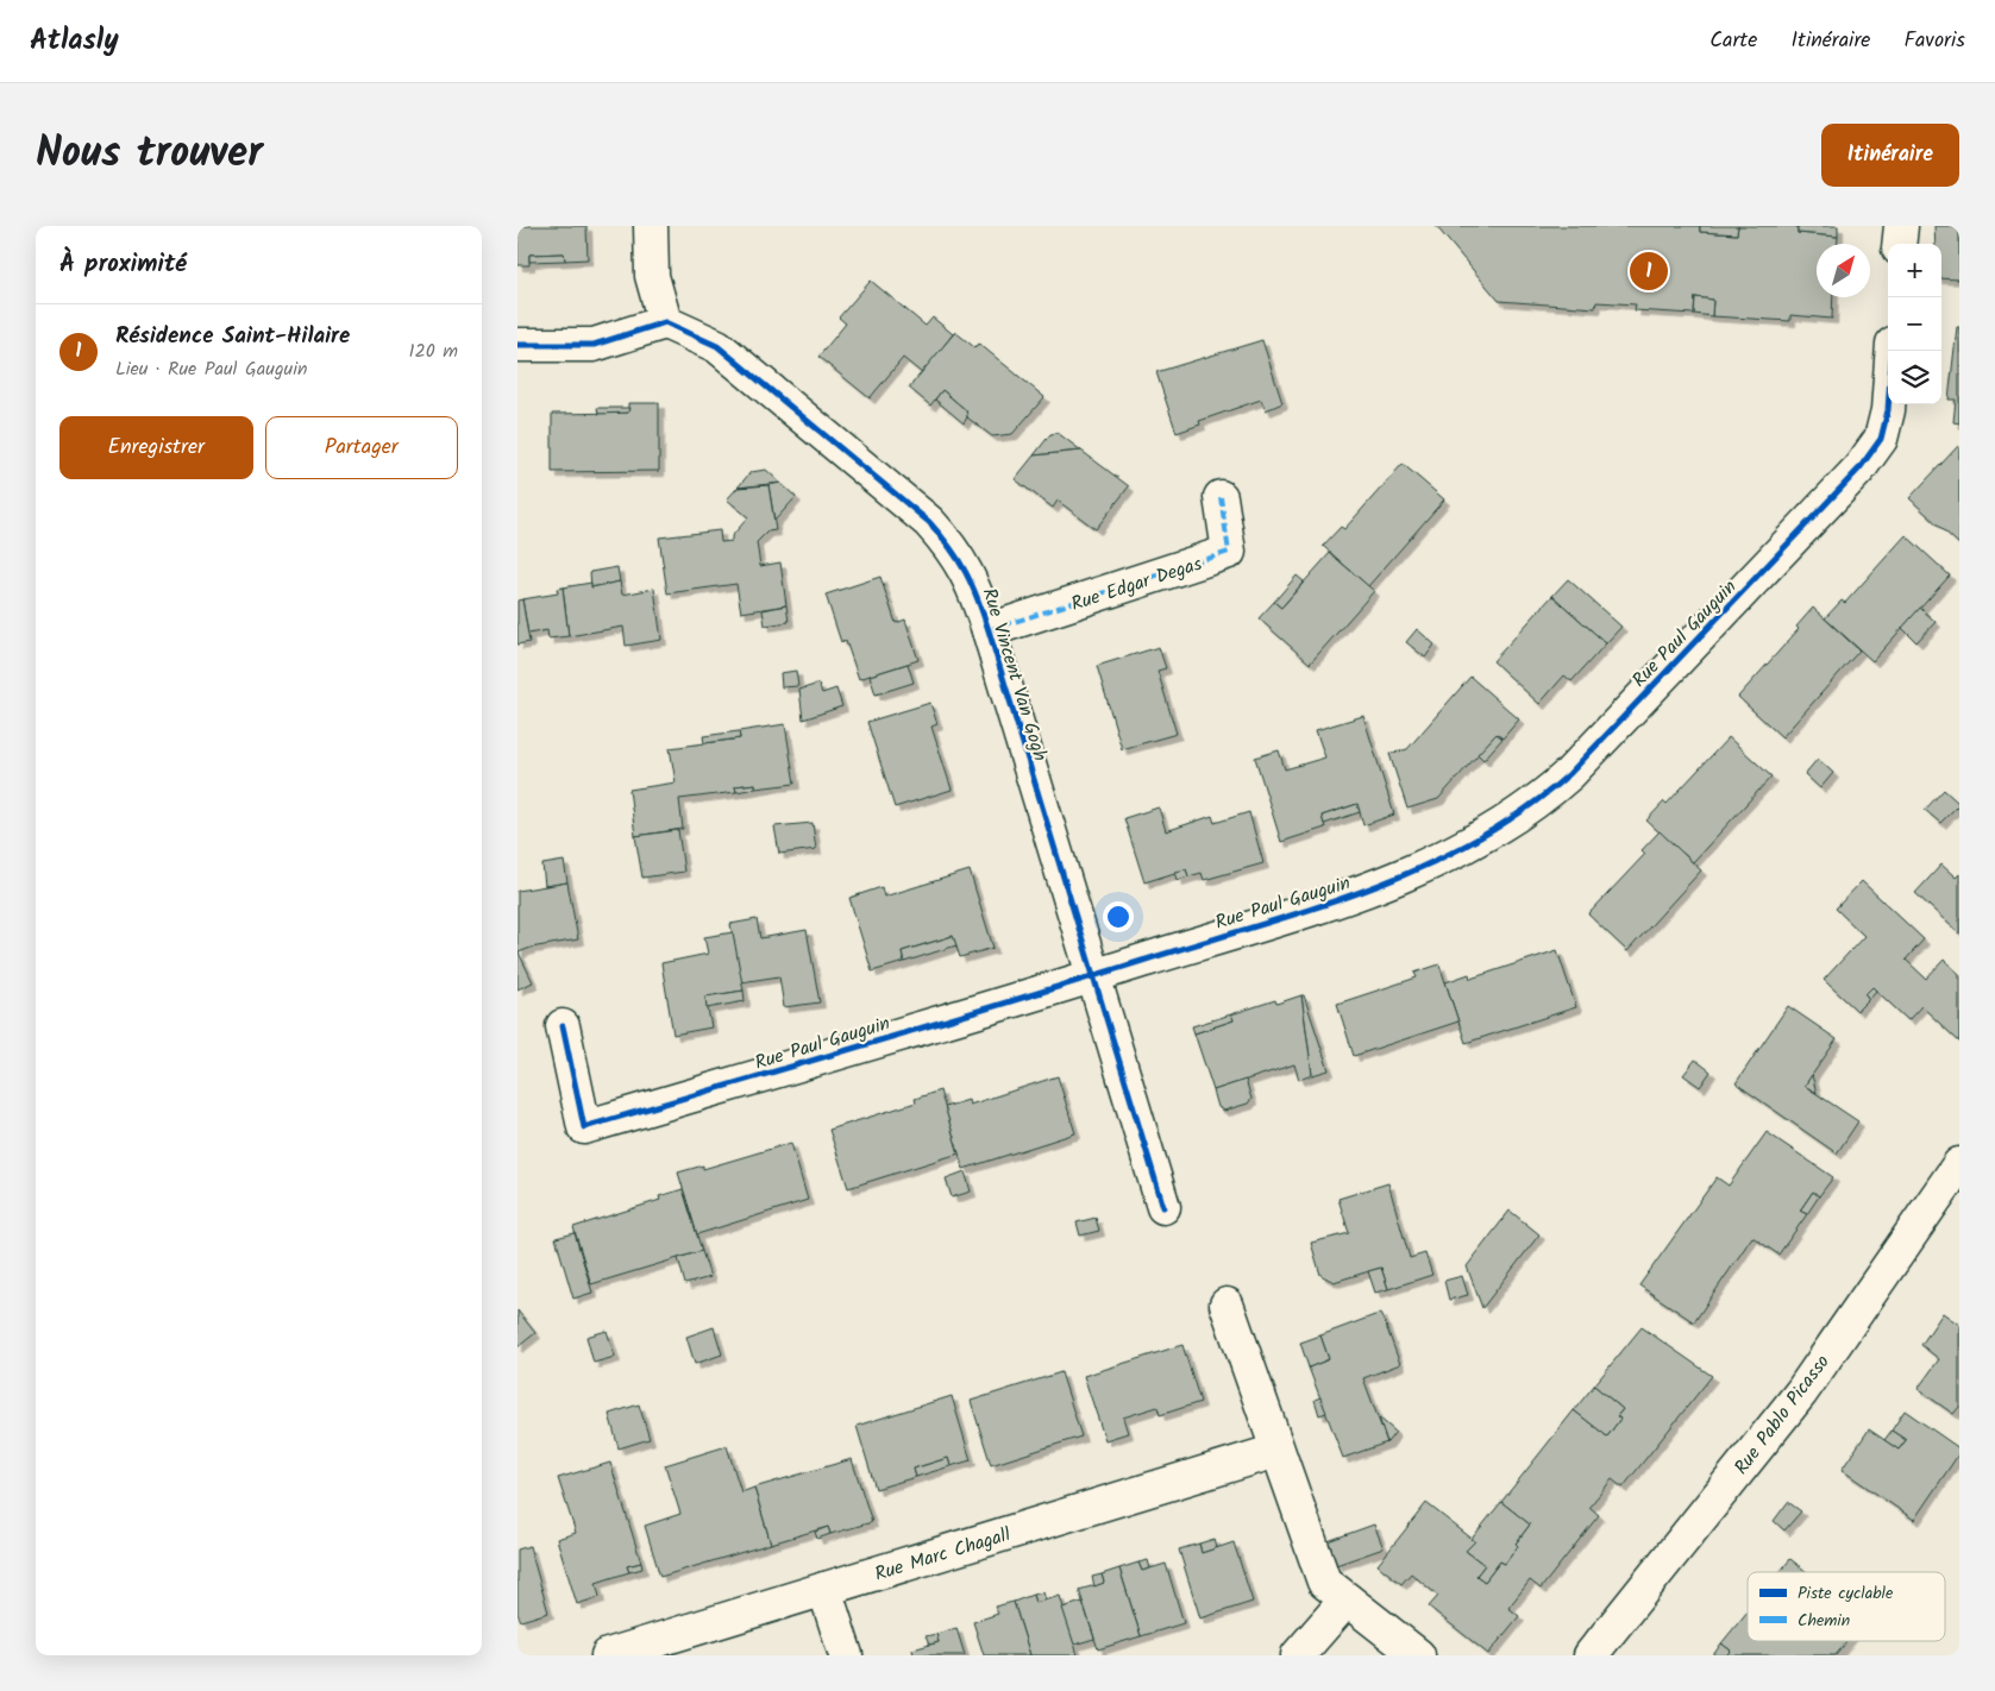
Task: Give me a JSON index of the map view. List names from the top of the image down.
{
  "streets": {
    "street": [
      "Rue Edgar Degas",
      "Rue Paul Gauguin",
      "Rue Vincent Van Gogh",
      "Rue Pablo Picasso",
      "Rue Marc Chagall"
    ]
  },
  "crossings": [
    ["Rue Edgar Degas", "Rue Vincent Van Gogh"],
    ["Rue Paul Gauguin", "Rue Vincent Van Gogh"]
  ],
  "legend": ["Piste cyclable", "Chemin"],
  "north": "top right",
  "page": {
    "header": "Atlasly",
    "nav": ["Carte", "Itinéraire", "Favoris"],
    "title": "Nous trouver",
    "buttons": [
      "Itinéraire",
      ["Enregistrer", "Partager"]
    ],
    "heading": "À proximité",
    "map_buttons": ["+", "−"],
    "pins": "1",
    "list": [
      {
        "mark": "1",
        "name": "Résidence Saint-Hilaire",
        "note": "Lieu · Rue Paul Gauguin",
        "value": "120 m"
      }
    ]
  }
}
